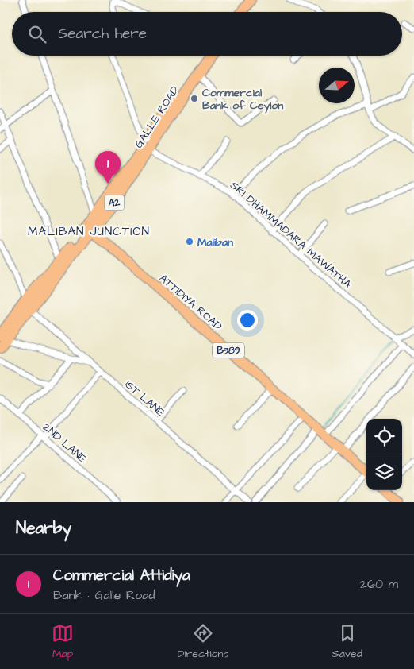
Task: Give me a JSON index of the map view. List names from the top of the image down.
{
  "streets": {
    "highway": ["GALLE ROAD", "A2"],
    "main road": ["ATTIDIYA ROAD", "B389"],
    "street": ["SRI DHAMMADARA MAWATHA", "1ST LANE", "2ND LANE"]
  },
  "crossings": [
    ["GALLE ROAD", "SRI DHAMMADARA MAWATHA"],
    ["GALLE ROAD", "ATTIDIYA ROAD"],
    ["GALLE ROAD", "1ST LANE"]
  ],
  "districts": ["MALIBAN JUNCTION"],
  "places": ["Commercial Bank of Ceylon", "Maliban"],
  "north": "right",
  "page": {
    "search": "Search here",
    "pins": "1",
    "heading": "Nearby",
    "list": [
      {
        "mark": "1",
        "name": "Commercial Attidiya",
        "note": "Bank · Galle Road",
        "value": "260 m"
      }
    ],
    "nav": ["Map", "Directions", "Saved"]
  }
}
